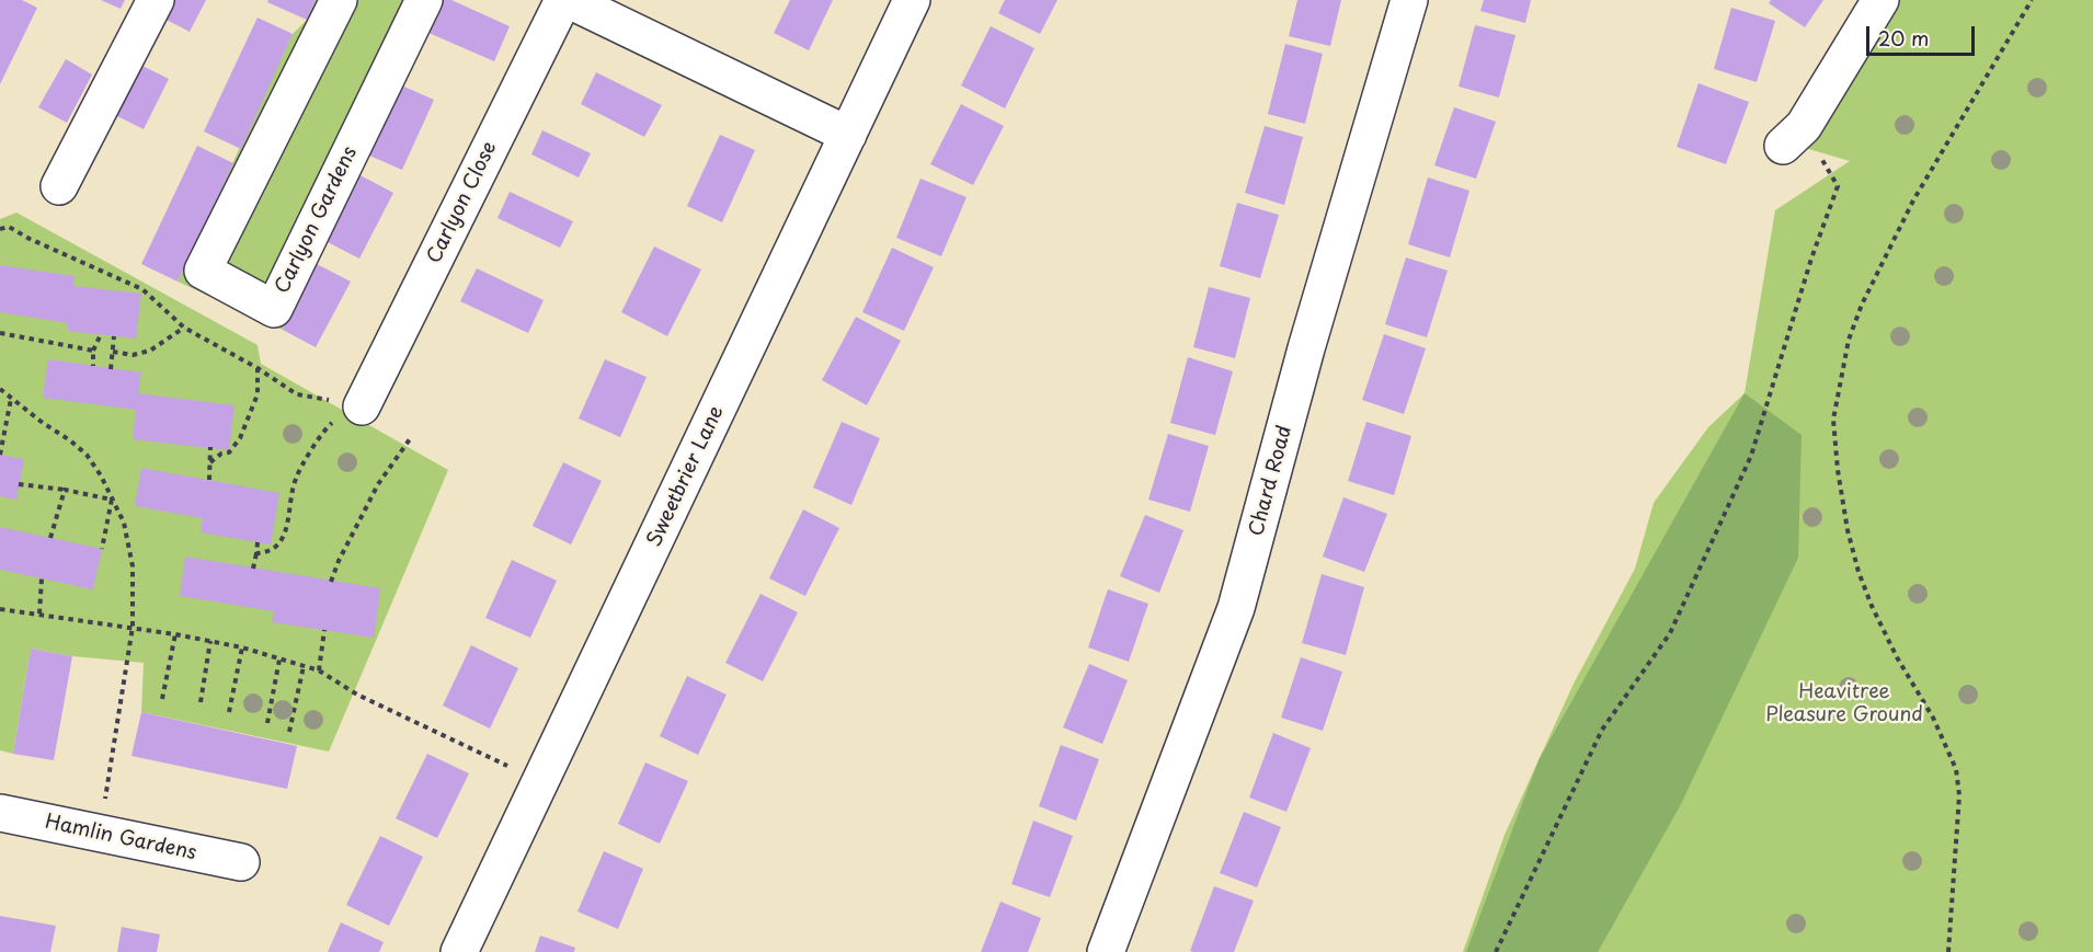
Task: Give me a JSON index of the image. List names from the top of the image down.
{
  "streets": {
    "street": [
      "Carlyon Close",
      "Carlyon Gardens",
      "Sweetbrier Lane",
      "Chard Road",
      "Hamlin Gardens"
    ]
  },
  "parks": ["Heavitree Pleasure Ground"],
  "scale_bar": "20 m"
}
